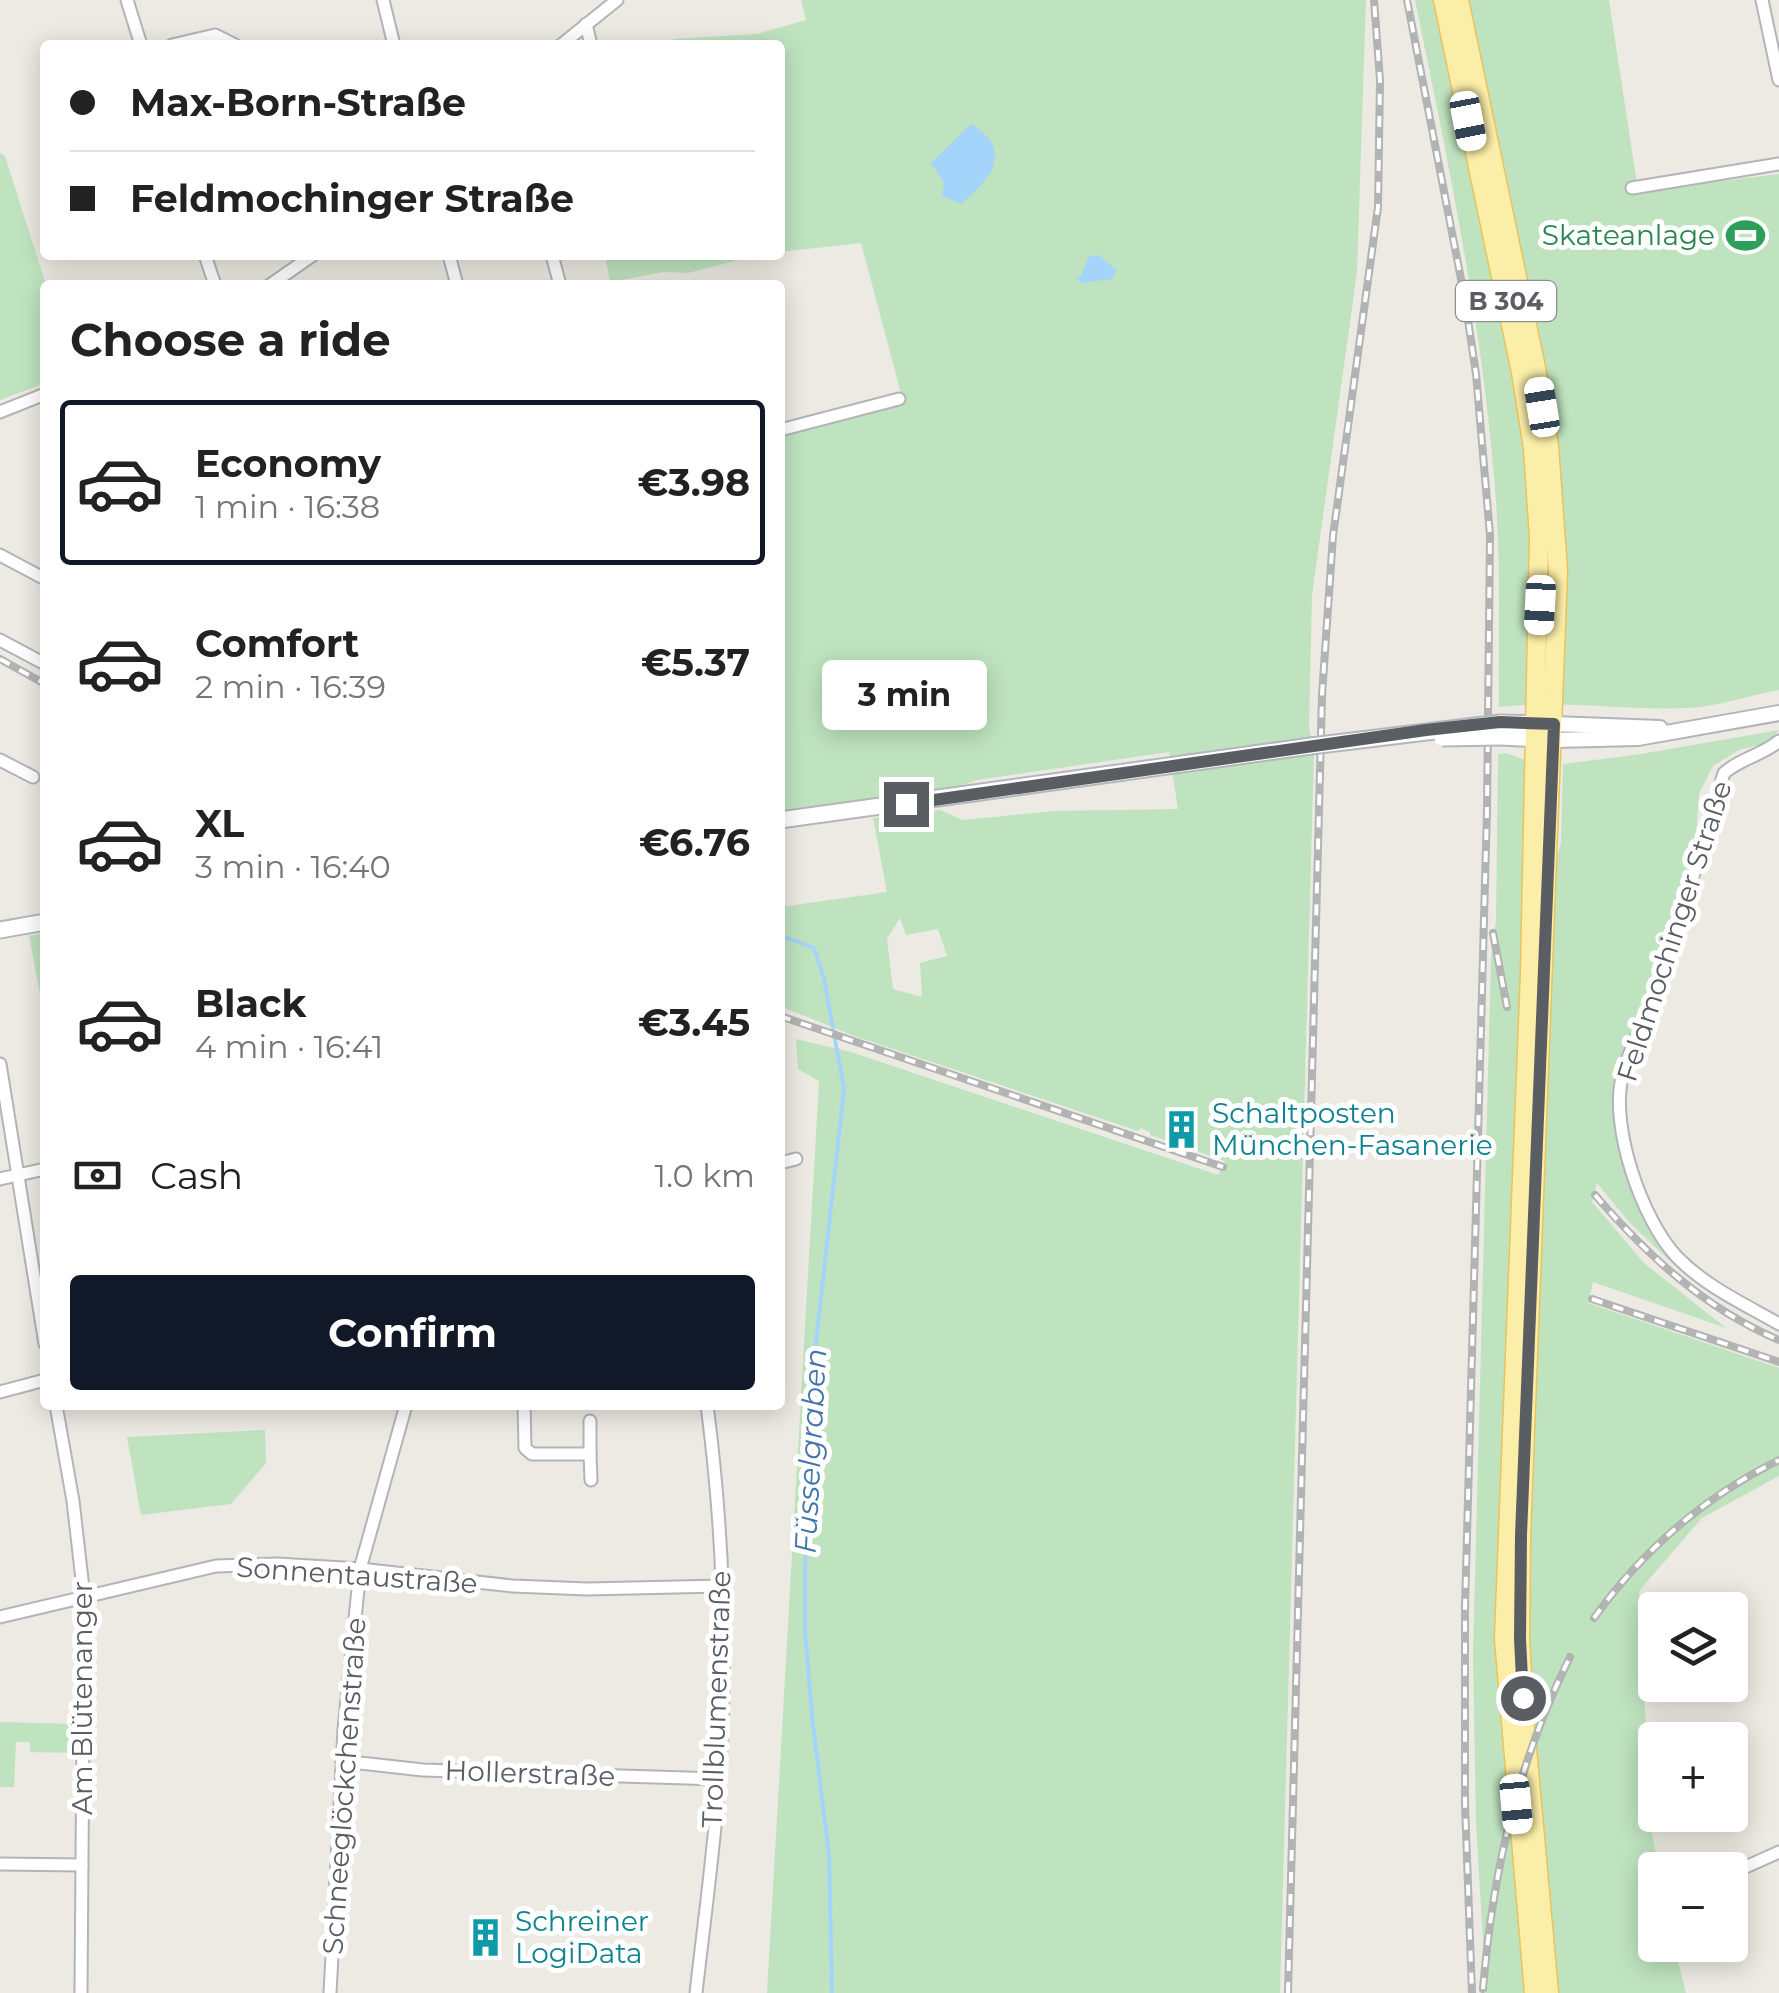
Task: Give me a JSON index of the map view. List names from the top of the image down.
{
  "streets": {
    "main road": ["B 304"],
    "street": [
      "Feldmochinger Straße",
      "Sonnentaustraße",
      "Am Blütenanger",
      "Trollblumenstraße",
      "Hollerstraße",
      "Schneeglöckchenstraße"
    ]
  },
  "crossings": [
    ["Sonnentaustraße", "Am Blütenanger"],
    ["Sonnentaustraße", "Trollblumenstraße"],
    ["Sonnentaustraße", "Schneeglöckchenstraße"],
    ["Trollblumenstraße", "Hollerstraße"],
    ["Hollerstraße", "Schneeglöckchenstraße"]
  ],
  "water": ["Füsselgraben"],
  "places": {
    "sports": ["Skateanlage"],
    "building": ["Schaltposten München-Fasanerie", "Schreiner LogiData"]
  },
  "page": {
    "banner": ["Max-Born-Straße", "Feldmochinger Straße"],
    "heading": "Choose a ride",
    "list": [
      {
        "name": "Economy",
        "note": "1 min · 16:38",
        "value": "€3.98"
      },
      {
        "name": "Comfort",
        "note": "2 min · 16:39",
        "value": "€5.37"
      },
      {
        "name": "XL",
        "note": "3 min · 16:40",
        "value": "€6.76"
      },
      {
        "name": "Black",
        "note": "4 min · 16:41",
        "value": "€3.45"
      }
    ],
    "bubble": "3 min",
    "pay": ["Cash", "1.0 km"],
    "buttons": "Confirm",
    "map_buttons": ["+", "−"]
  }
}
